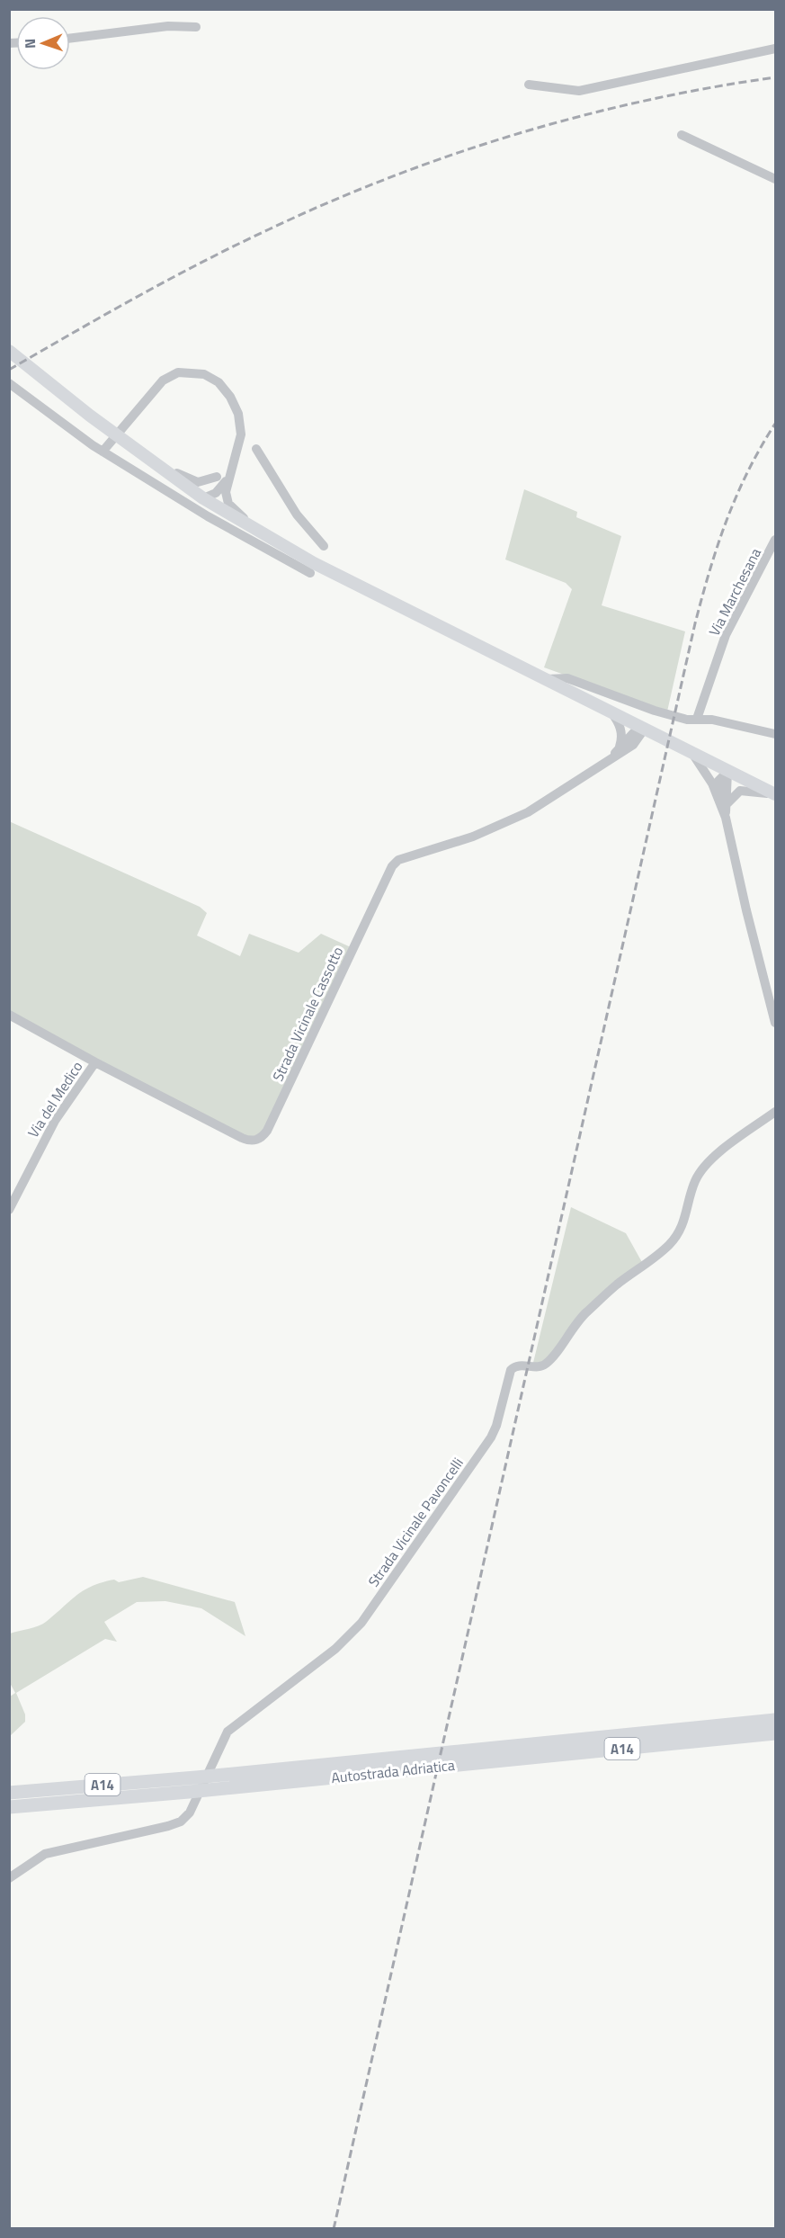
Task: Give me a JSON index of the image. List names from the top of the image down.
{
  "streets": {
    "highway": ["A14", "Autostrada Adriatica"],
    "street": [
      "Via Marchesana",
      "Strada Vicinale Cassotto",
      "Via del Medico",
      "Strada Vicinale Pavoncelli"
    ]
  },
  "crossings": [
    ["Strada Vicinale Cassotto", "Via del Medico"]
  ],
  "north": "left"
}
